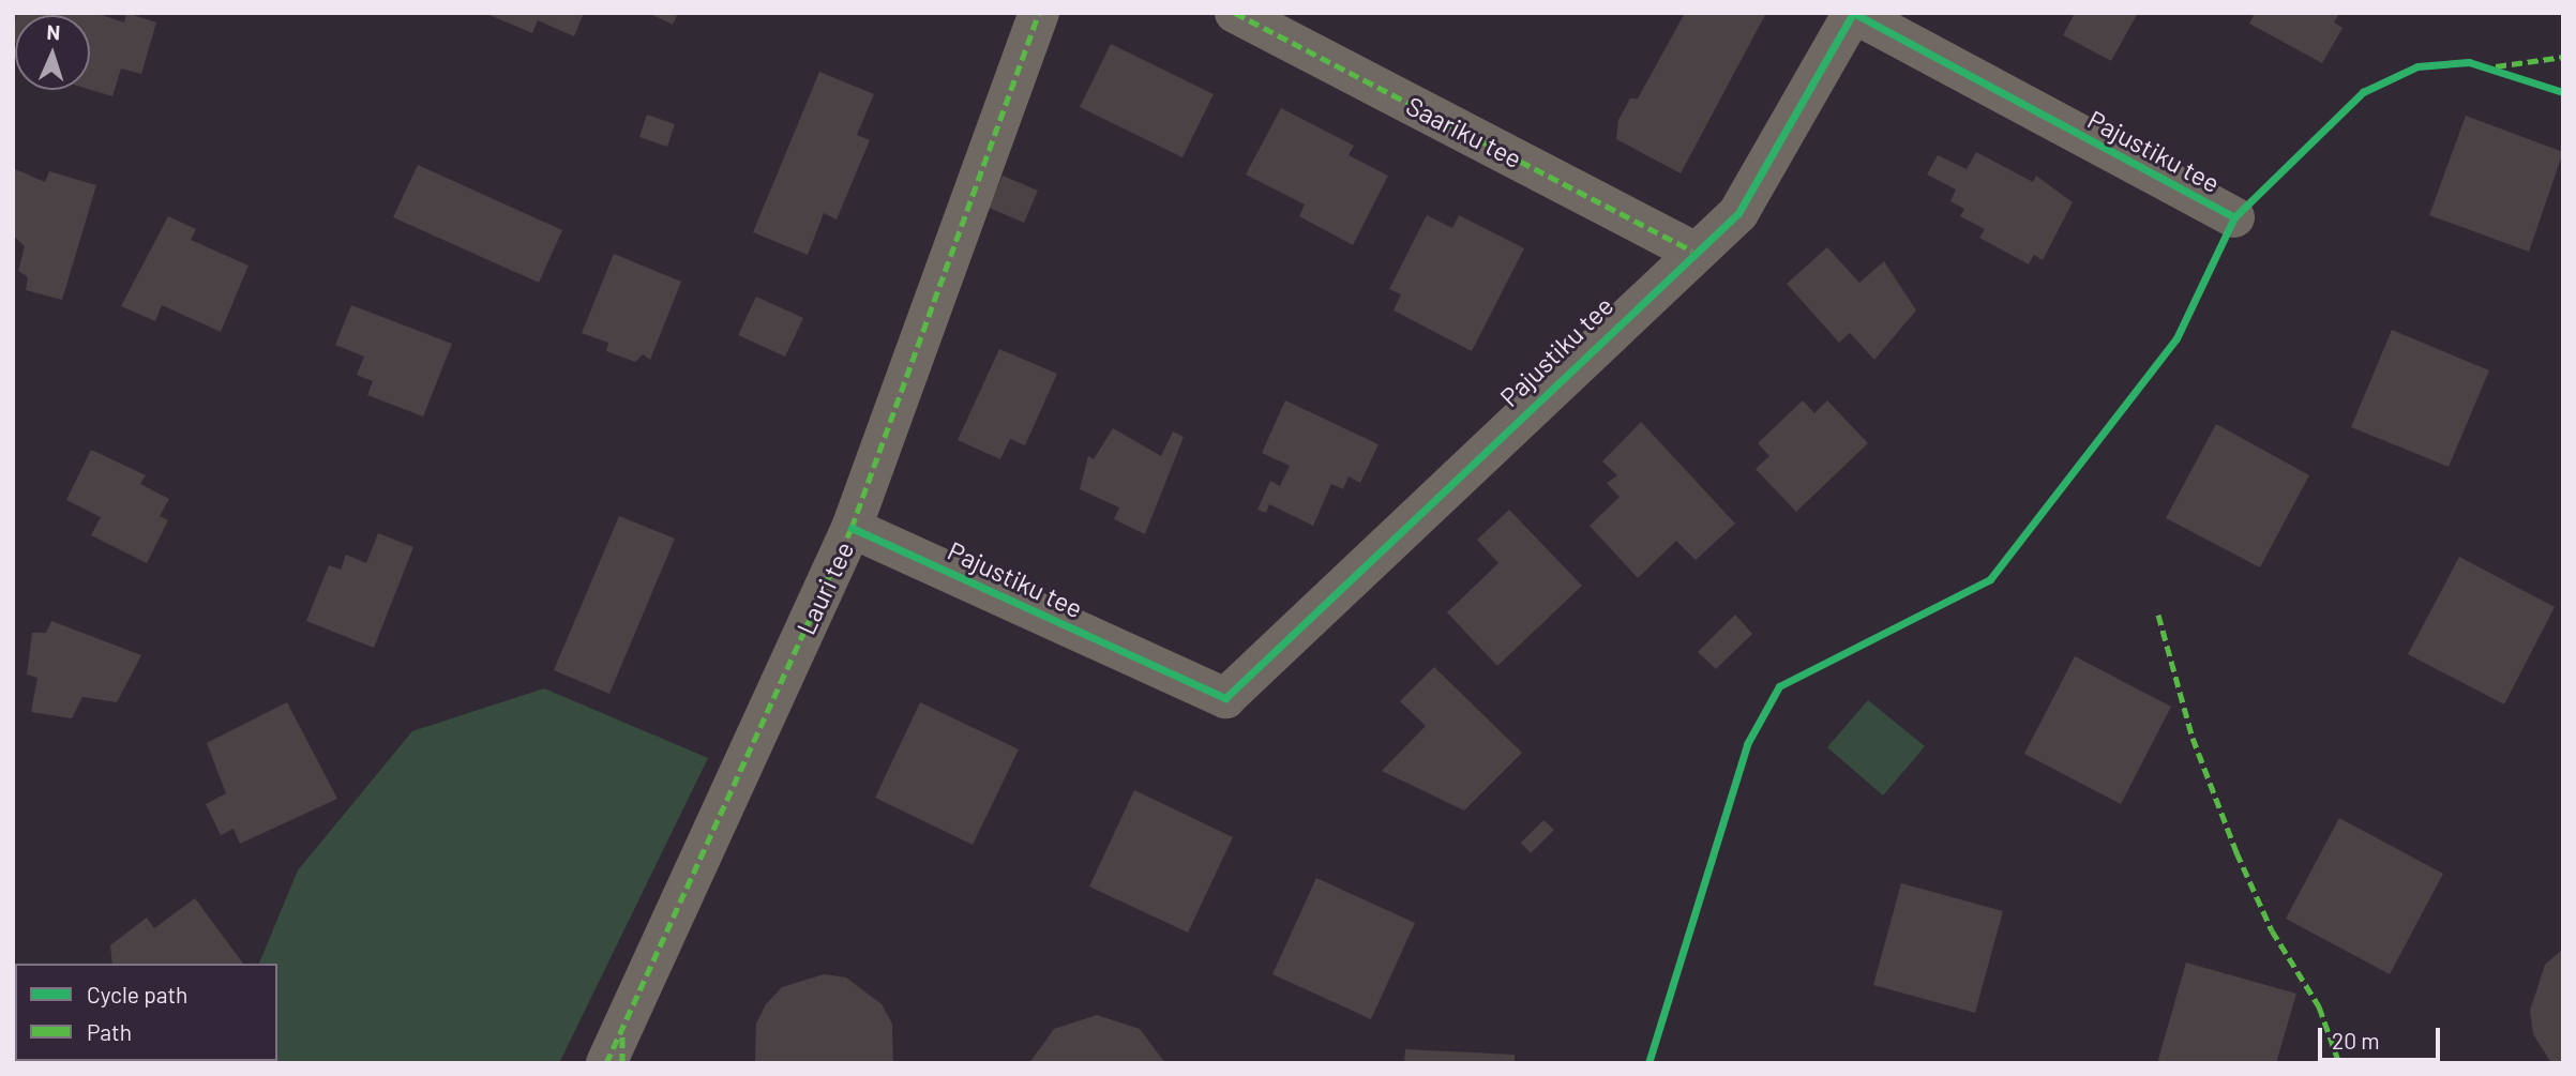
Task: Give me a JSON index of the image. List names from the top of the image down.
{
  "streets": {
    "street": ["Saariku tee", "Pajustiku tee", "Lauri tee"]
  },
  "crossings": [
    ["Saariku tee", "Pajustiku tee"],
    ["Pajustiku tee", "Lauri tee"]
  ],
  "legend": ["Cycle path", "Path"],
  "scale_bar": "20 m",
  "north": "top"
}
